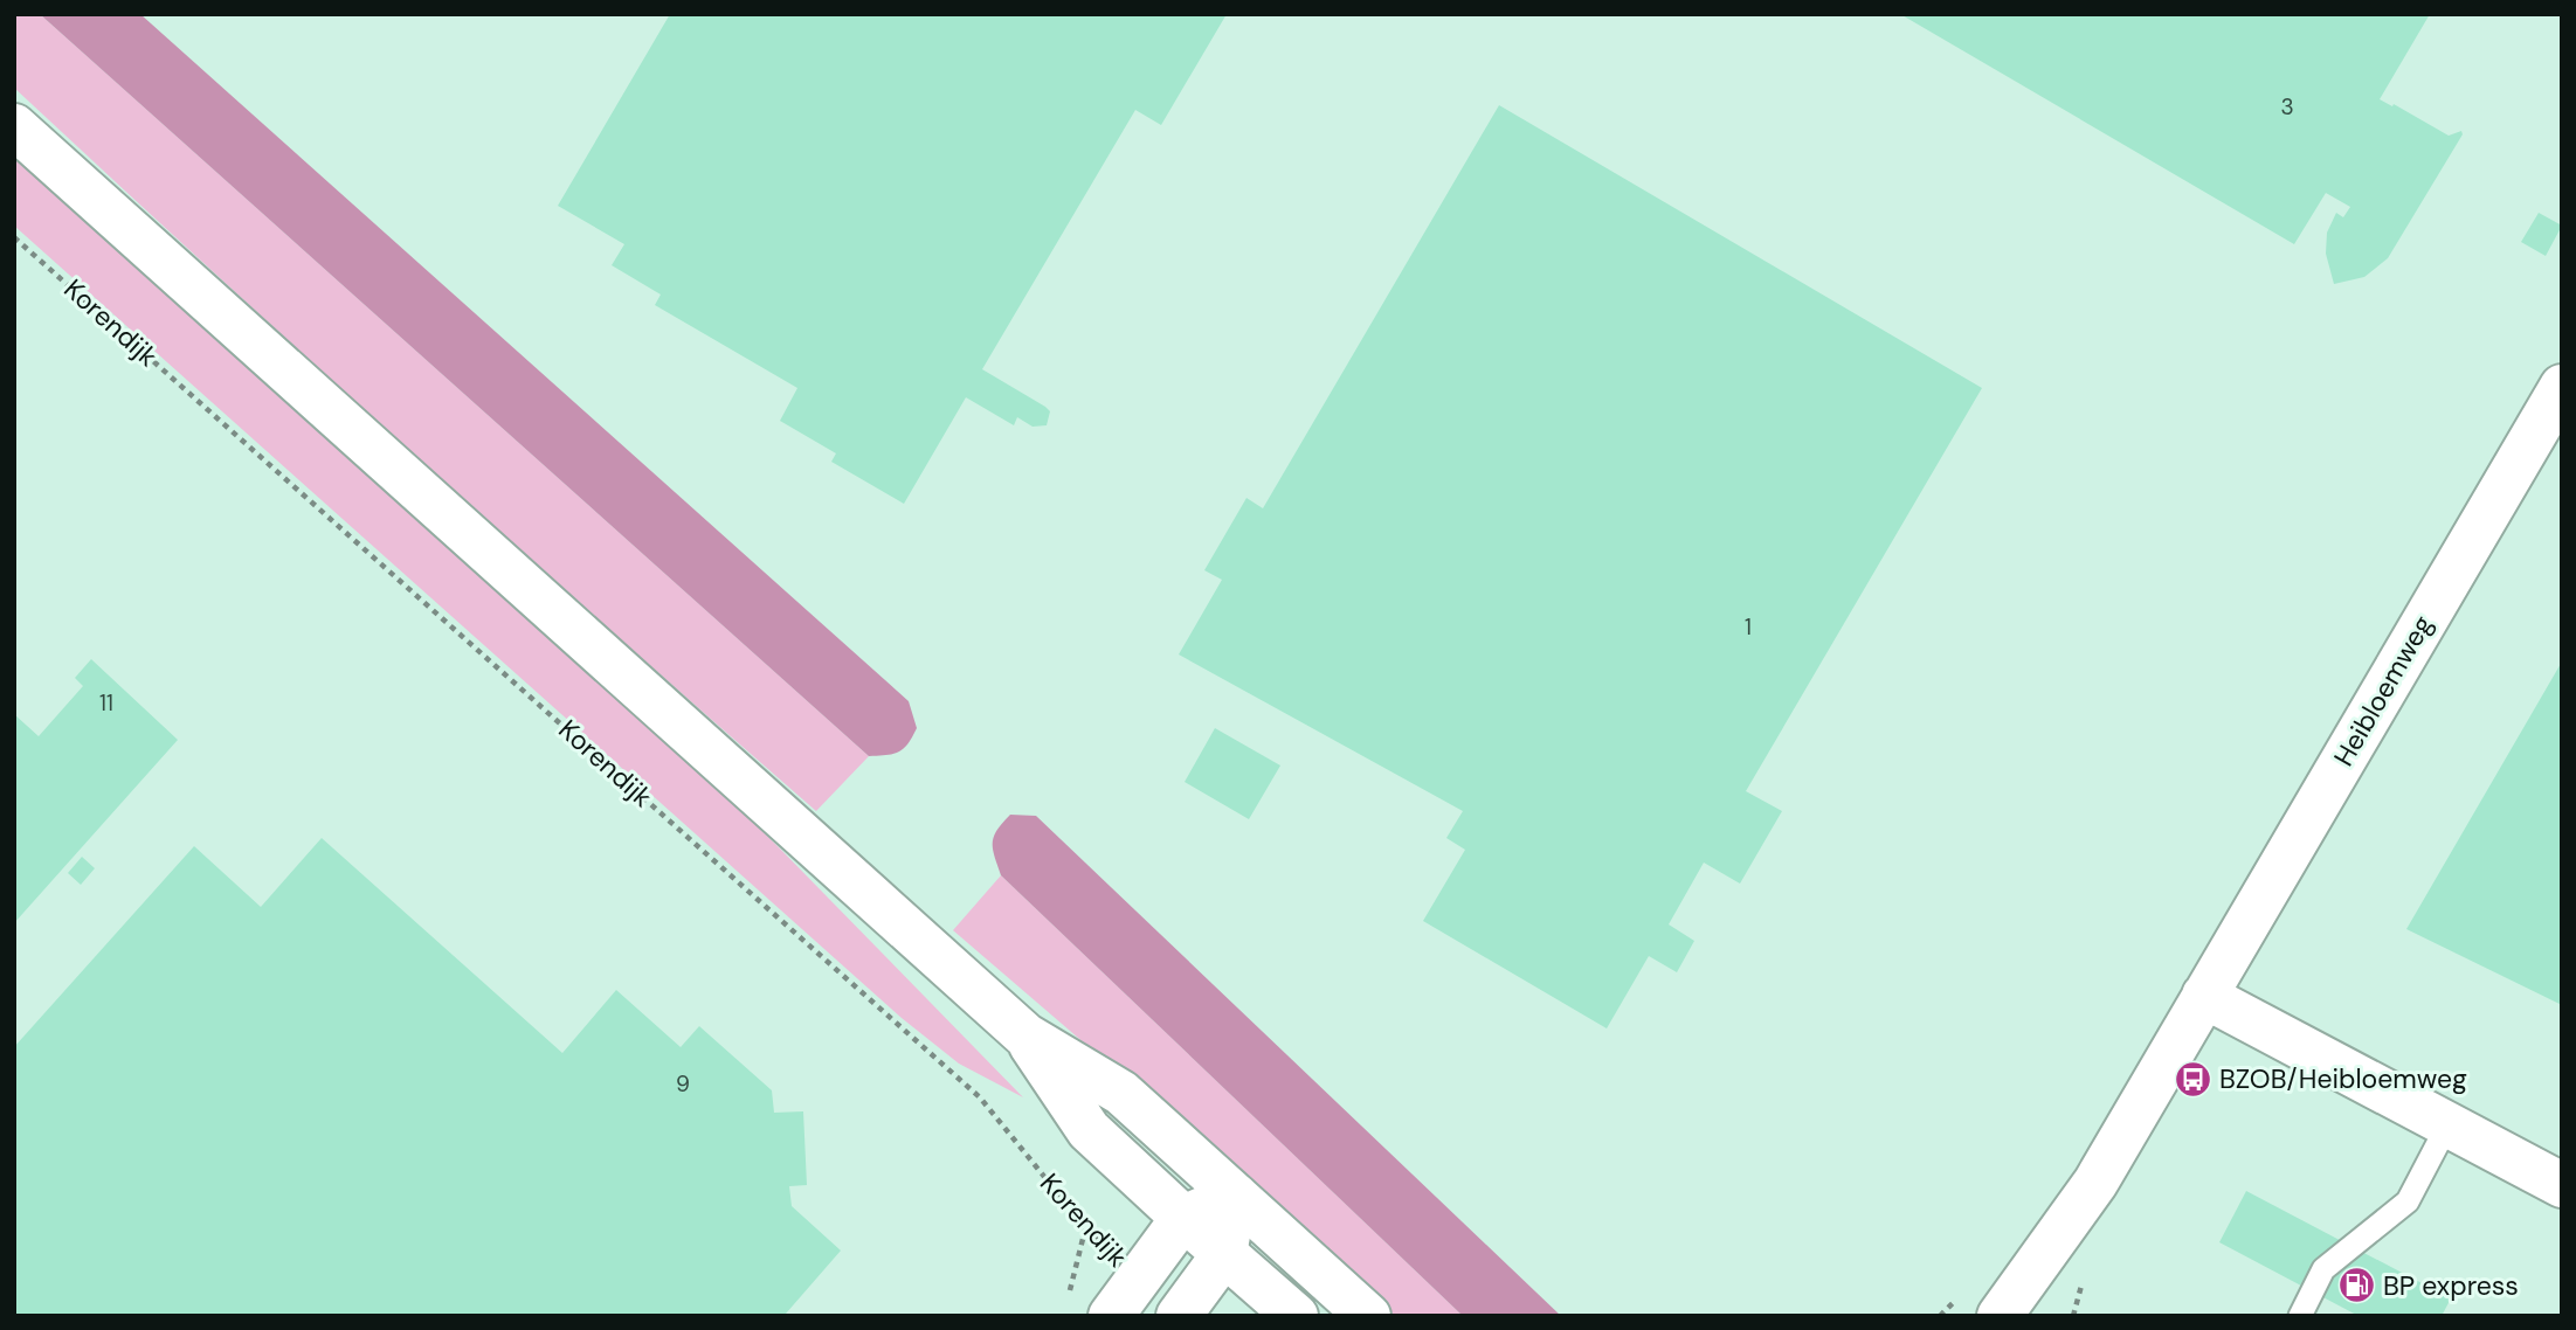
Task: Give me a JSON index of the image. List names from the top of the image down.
{
  "streets": {
    "street": ["Heibloemweg"],
    "path": ["Korendijk"]
  },
  "places": {
    "bus stop": ["BZOB/Heibloemweg"],
    "fuel station": ["BP express"]
  },
  "house_numbers": [
    "3",
    "1",
    "11",
    "9"
  ]
}
